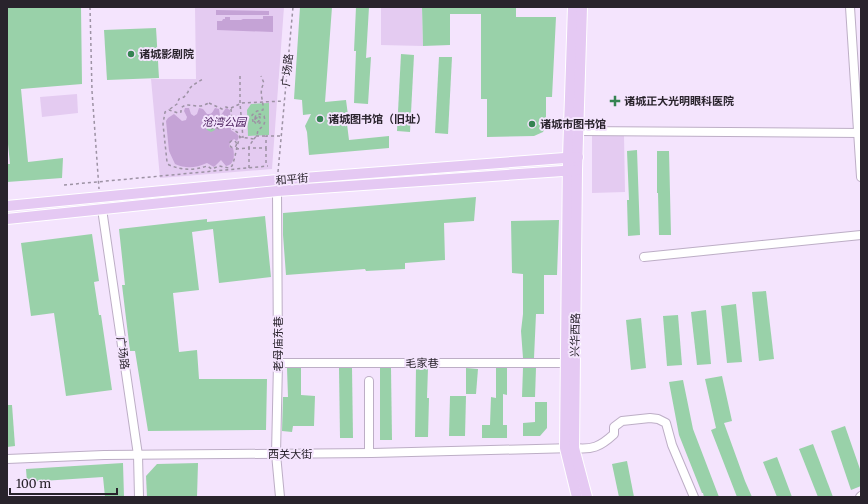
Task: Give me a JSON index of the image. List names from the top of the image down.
{
  "streets": {
    "main road": ["和平街", "兴华西路"],
    "street": [
      "广场路",
      "老母庙东巷",
      "毛家巷",
      "西关大街"
    ]
  },
  "crossings": [
    ["广场路", "和平街"],
    ["广场路", "西关大街"],
    ["和平街", "兴华西路"],
    ["和平街", "老母庙东巷"],
    ["兴华西路", "西关大街"],
    ["老母庙东巷", "毛家巷"],
    ["老母庙东巷", "西关大街"]
  ],
  "parks": ["沧湾公园"],
  "places": {
    "other": ["诸城影剧院", "诸城图书馆（旧址）", "诸城市图书馆"],
    "health": ["诸城正大光明眼科医院"]
  },
  "scale_bar": "100 m"
}
